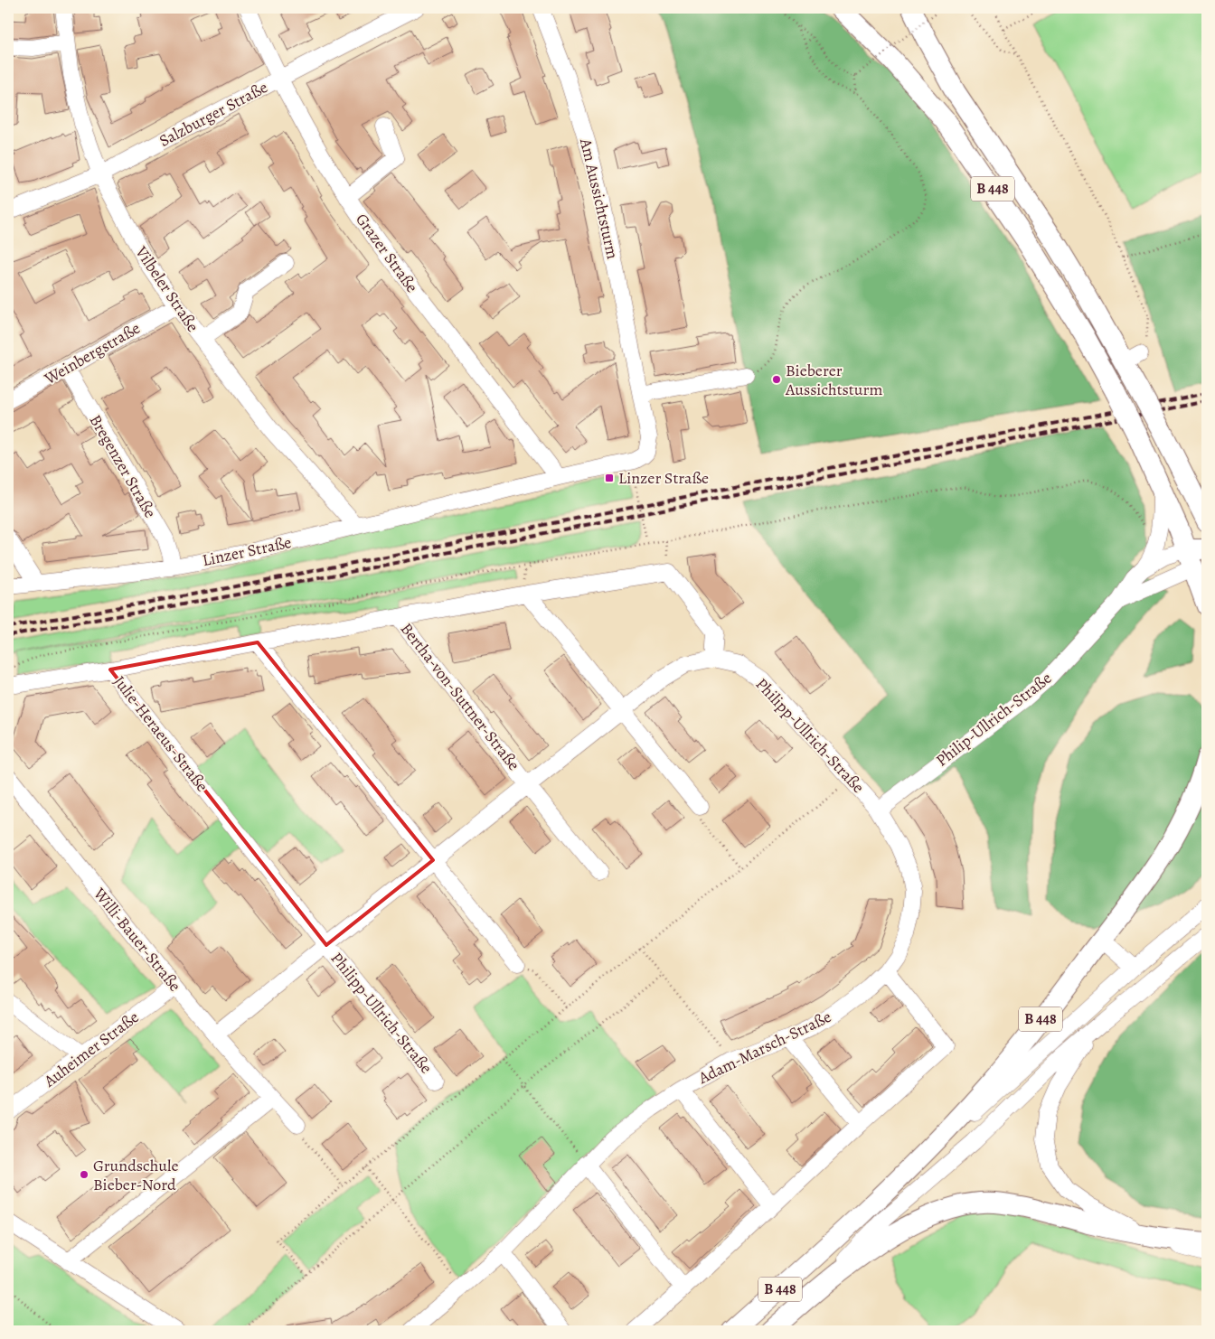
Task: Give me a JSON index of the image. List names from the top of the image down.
{
  "streets": {
    "main road": ["B 448"],
    "street": [
      "Salzburger Straße",
      "Am Aussichtsturm",
      "Grazer Straße",
      "Vilbeler Straße",
      "Weinbergstraße",
      "Bregenzer Straße",
      "Linzer Straße",
      "Bertha-von-Suttner-Straße",
      "Philip-Ullrich-Straße",
      "Julie-Heraeus-Straße",
      "Philipp-Ullrich-Straße",
      "Willi-Bauer-Straße",
      "Adam-Marsch-Straße",
      "Auheimer Straße"
    ]
  },
  "crossings": [
    ["Salzburger Straße", "Grazer Straße"],
    ["Salzburger Straße", "Vilbeler Straße"],
    ["B 448", "Philip-Ullrich-Straße"],
    ["Am Aussichtsturm", "Linzer Straße"],
    ["Grazer Straße", "Linzer Straße"],
    ["Vilbeler Straße", "Weinbergstraße"],
    ["Vilbeler Straße", "Linzer Straße"],
    ["Weinbergstraße", "Bregenzer Straße"],
    ["Bregenzer Straße", "Linzer Straße"],
    ["Bertha-von-Suttner-Straße", "Julie-Heraeus-Straße"],
    ["Bertha-von-Suttner-Straße", "Philipp-Ullrich-Straße"],
    ["Philip-Ullrich-Straße", "Philipp-Ullrich-Straße"],
    ["Philip-Ullrich-Straße", "Adam-Marsch-Straße"],
    ["Julie-Heraeus-Straße", "Philipp-Ullrich-Straße"],
    ["Philipp-Ullrich-Straße", "Willi-Bauer-Straße"],
    ["Philipp-Ullrich-Straße", "Adam-Marsch-Straße"],
    ["Willi-Bauer-Straße", "Auheimer Straße"]
  ],
  "places": {
    "other": ["Bieberer Aussichtsturm", "Grundschule Bieber-Nord"],
    "transit": ["Linzer Straße"]
  }
}
